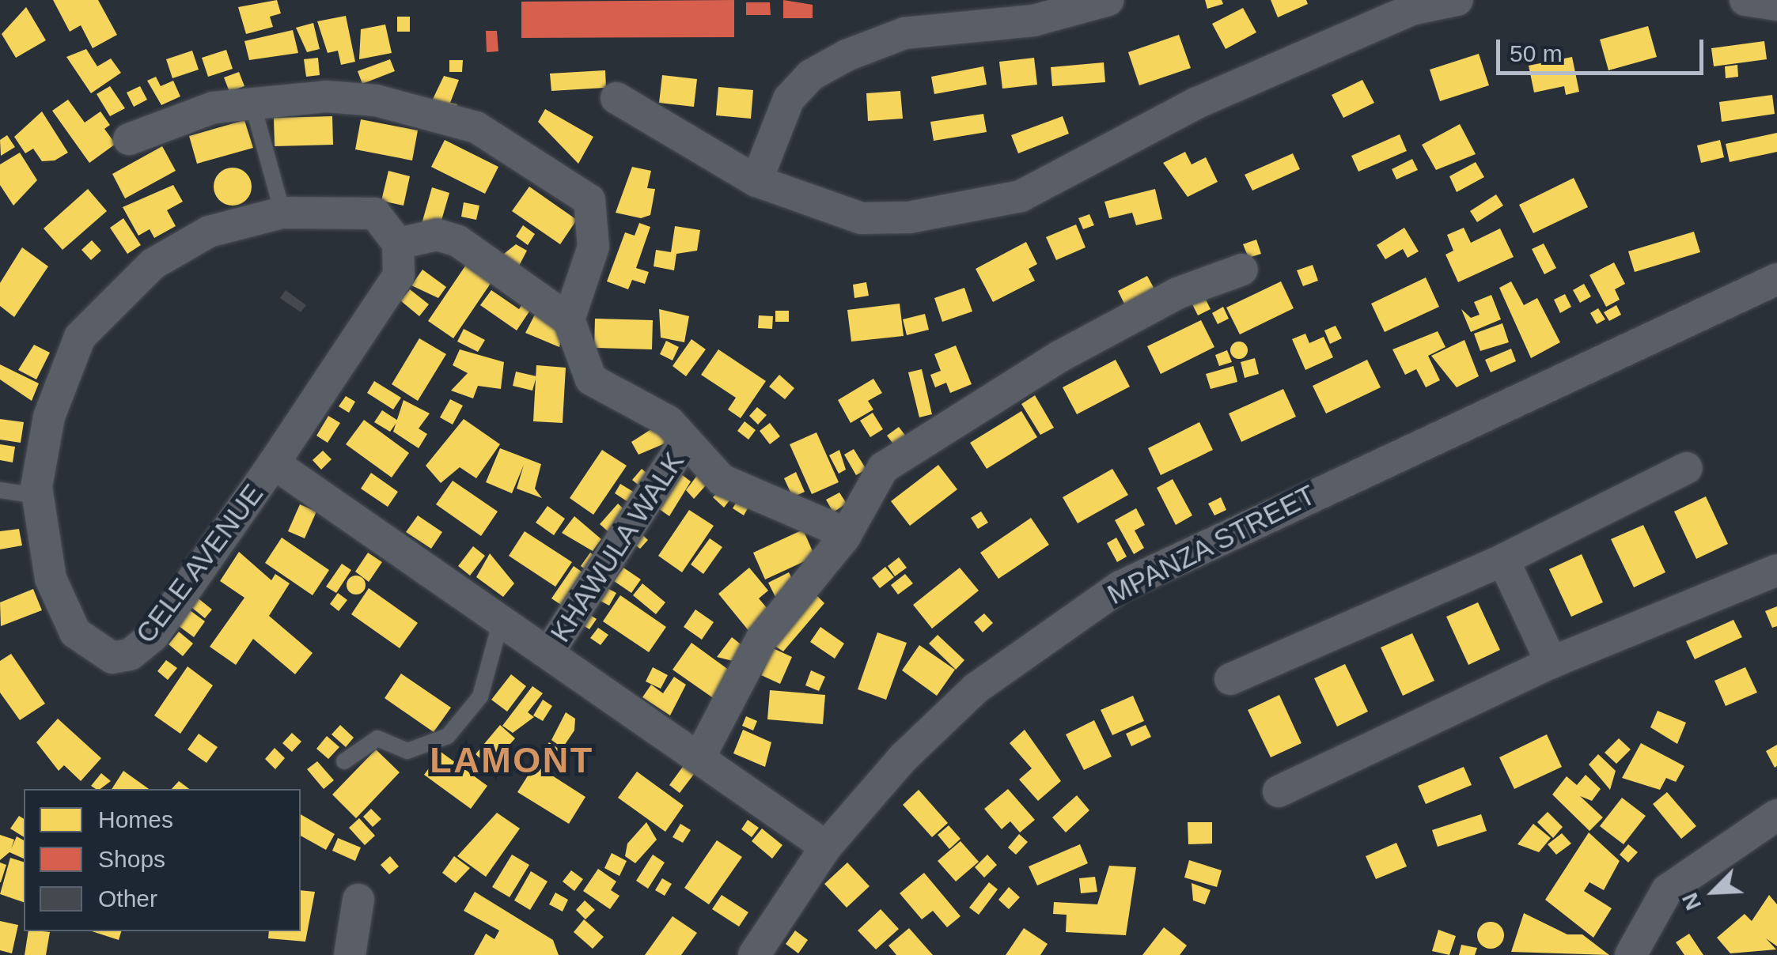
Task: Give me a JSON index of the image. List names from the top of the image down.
{
  "streets": {
    "street": ["MPANZA STREET", "KHAWULA WALK", "CELE AVENUE"]
  },
  "crossings": [
    ["MPANZA STREET", "CELE AVENUE"],
    ["KHAWULA WALK", "CELE AVENUE"]
  ],
  "districts": ["LAMONT"],
  "legend": ["Homes", "Shops", "Other"],
  "scale_bar": "50 m",
  "north": "bottom left"
}
